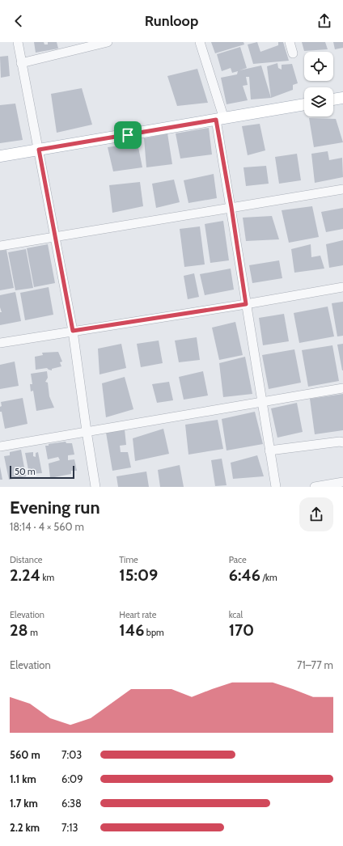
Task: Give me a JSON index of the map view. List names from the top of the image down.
{
  "scale_bar": "50 m",
  "page": {
    "header": "Runloop",
    "scale": "50 m",
    "heading": ["Evening run", "18:14 · 4 × 560 m"],
    "stats": [
      ["Distance", "2.24 km"],
      ["Time", "15:09"],
      ["Pace", "6:46 /km"],
      ["Elevation", "28 m"],
      ["Heart rate", "146 bpm"],
      ["kcal", "170"]
    ],
    "chart": ["Elevation", "71–77 m"],
    "list": [
      {
        "name": "560 m",
        "note": "7:03"
      },
      {
        "name": "1.1 km",
        "note": "6:09"
      },
      {
        "name": "1.7 km",
        "note": "6:38"
      },
      {
        "name": "2.2 km",
        "note": "7:13"
      }
    ]
  }
}
